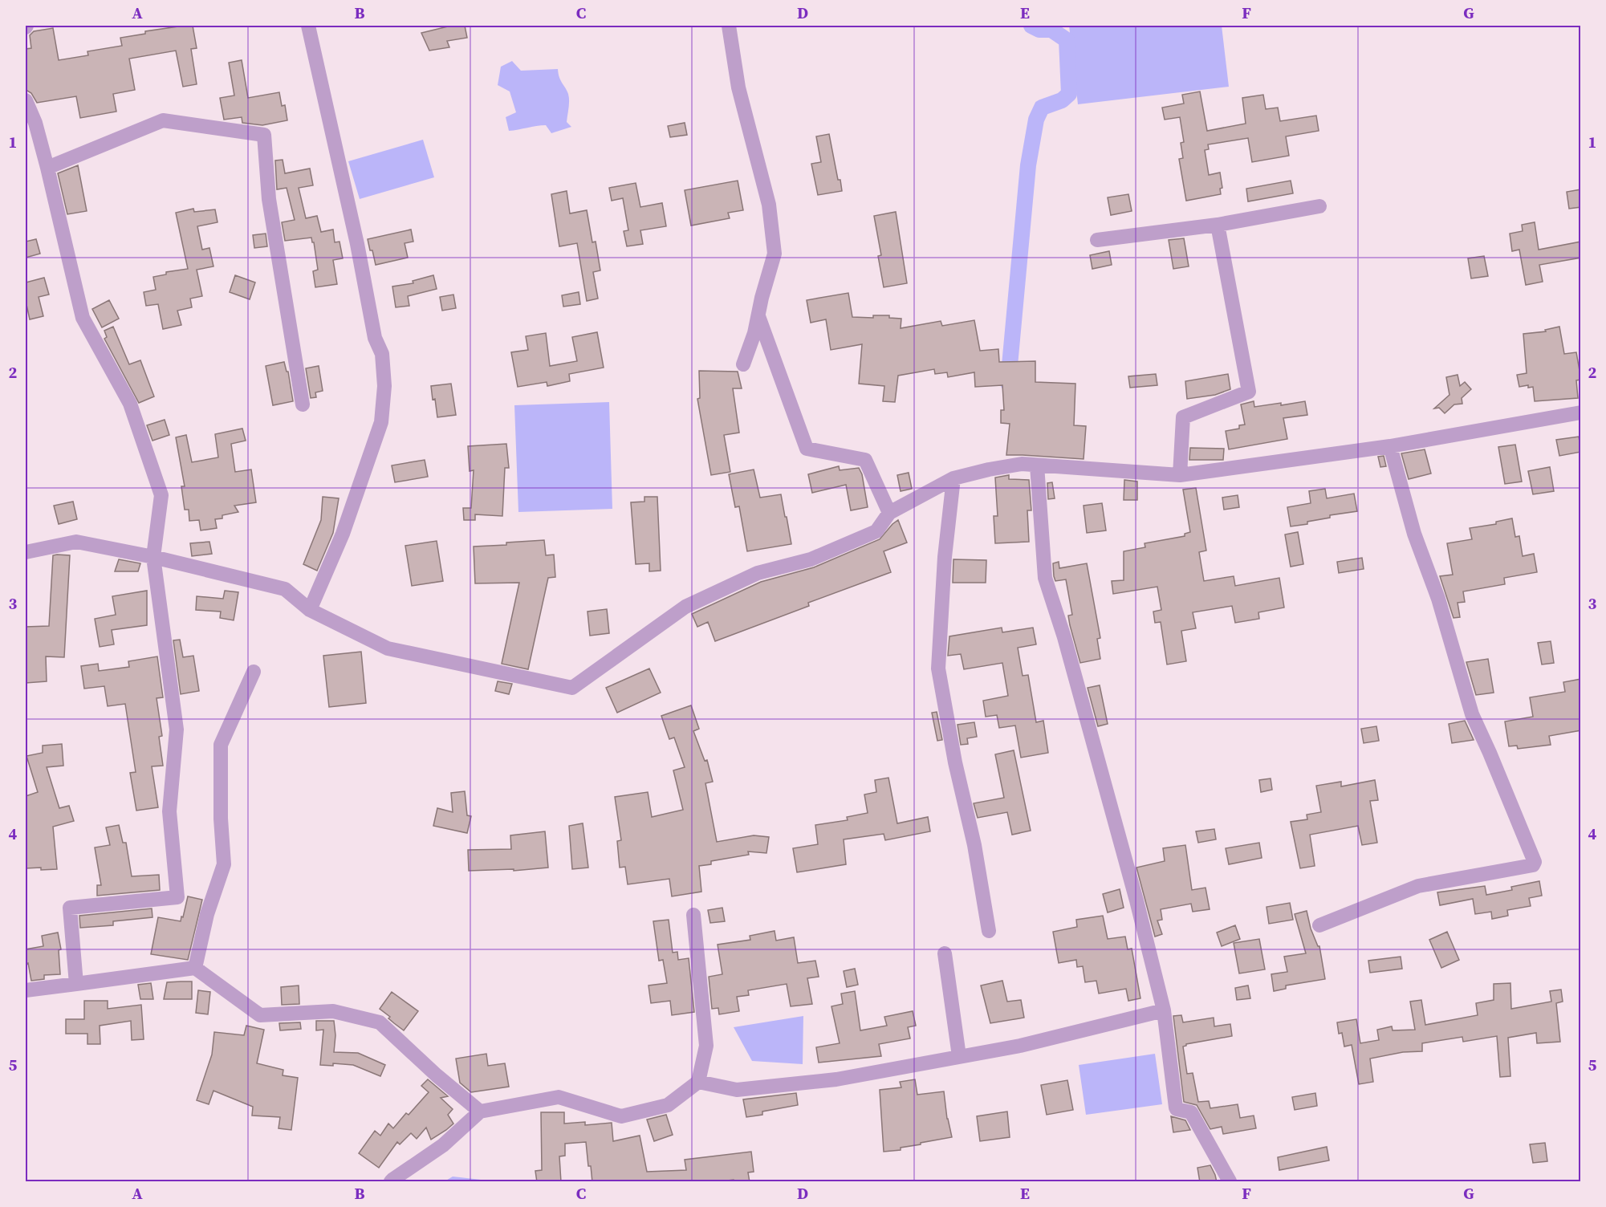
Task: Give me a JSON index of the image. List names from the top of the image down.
{
  "grid": {
    "columns": [
      "A",
      "B",
      "C",
      "D",
      "E",
      "F",
      "G"
    ],
    "rows": [
      "1",
      "2",
      "3",
      "4",
      "5"
    ]
  }
}
